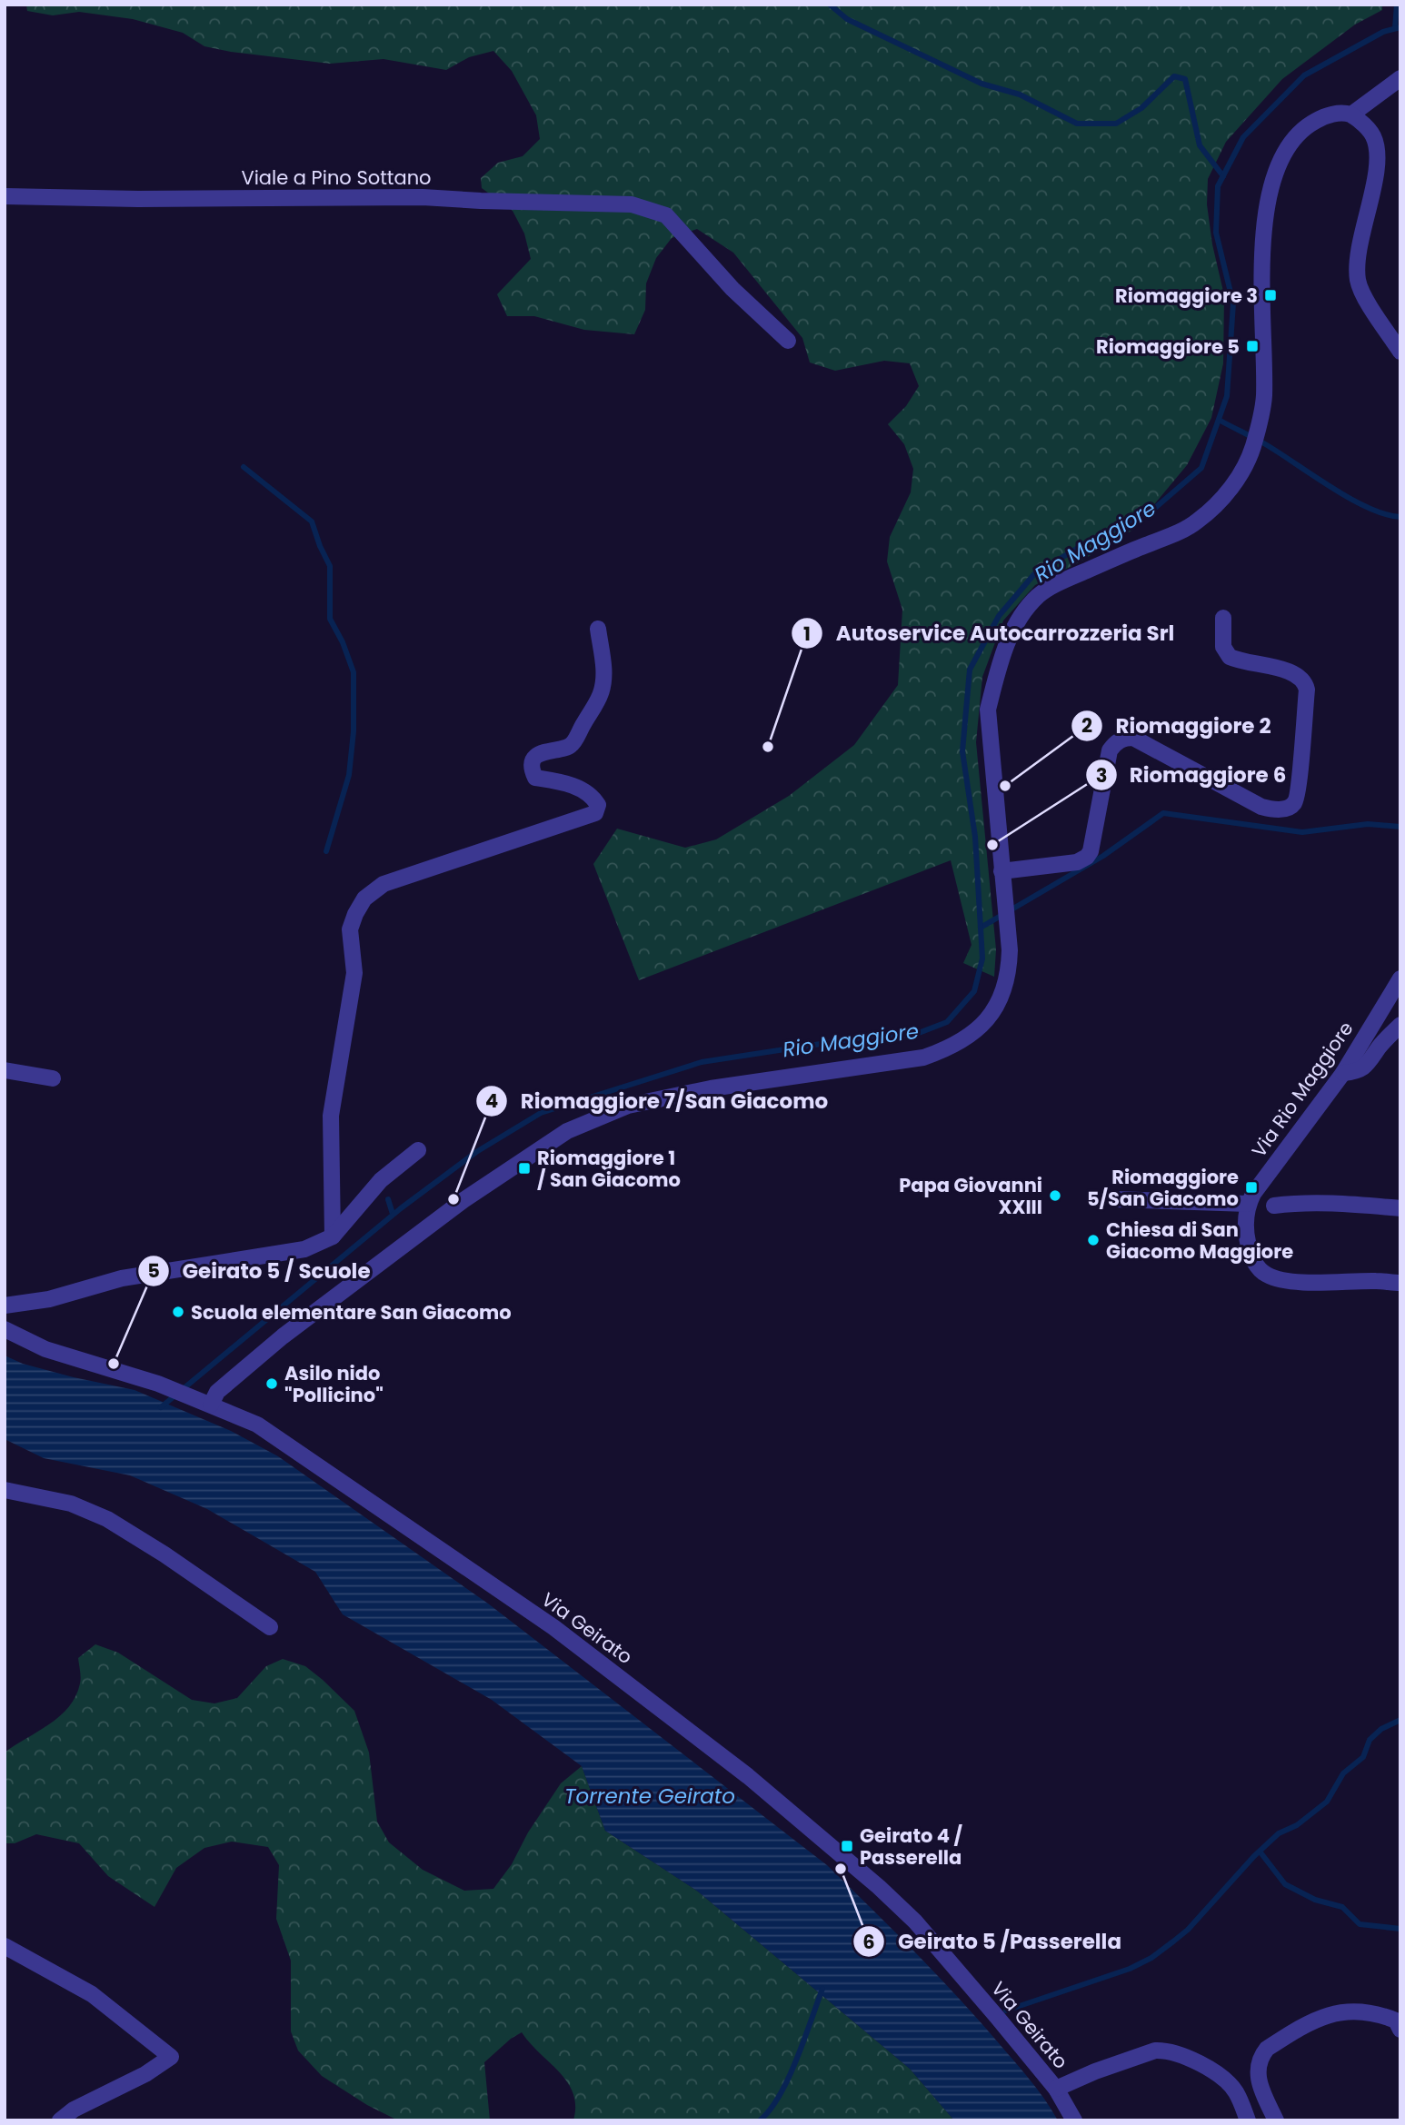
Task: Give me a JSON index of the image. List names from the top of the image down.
{
  "streets": {
    "street": ["Viale a Pino Sottano", "Via Rio Maggiore", "Via Geirato"]
  },
  "water": ["Rio Maggiore", "Torrente Geirato"],
  "places": {
    "transit": [
      "Riomaggiore 3",
      "Riomaggiore 5",
      "Riomaggiore 1 / San Giacomo",
      "Riomaggiore 5/San Giacomo",
      "Geirato 4 / Passerella"
    ],
    "other": [
      "Autoservice Autocarrozzeria Srl",
      "Riomaggiore 2",
      "Riomaggiore 6",
      "Papa Giovanni XXIII",
      "Riomaggiore 7/San Giacomo",
      "Chiesa di San Giacomo Maggiore",
      "Scuola elementare San Giacomo",
      "Geirato 5 / Scuole",
      "Asilo nido \"Pollicino\"",
      "Geirato 5 /Passerella"
    ]
  }
}
